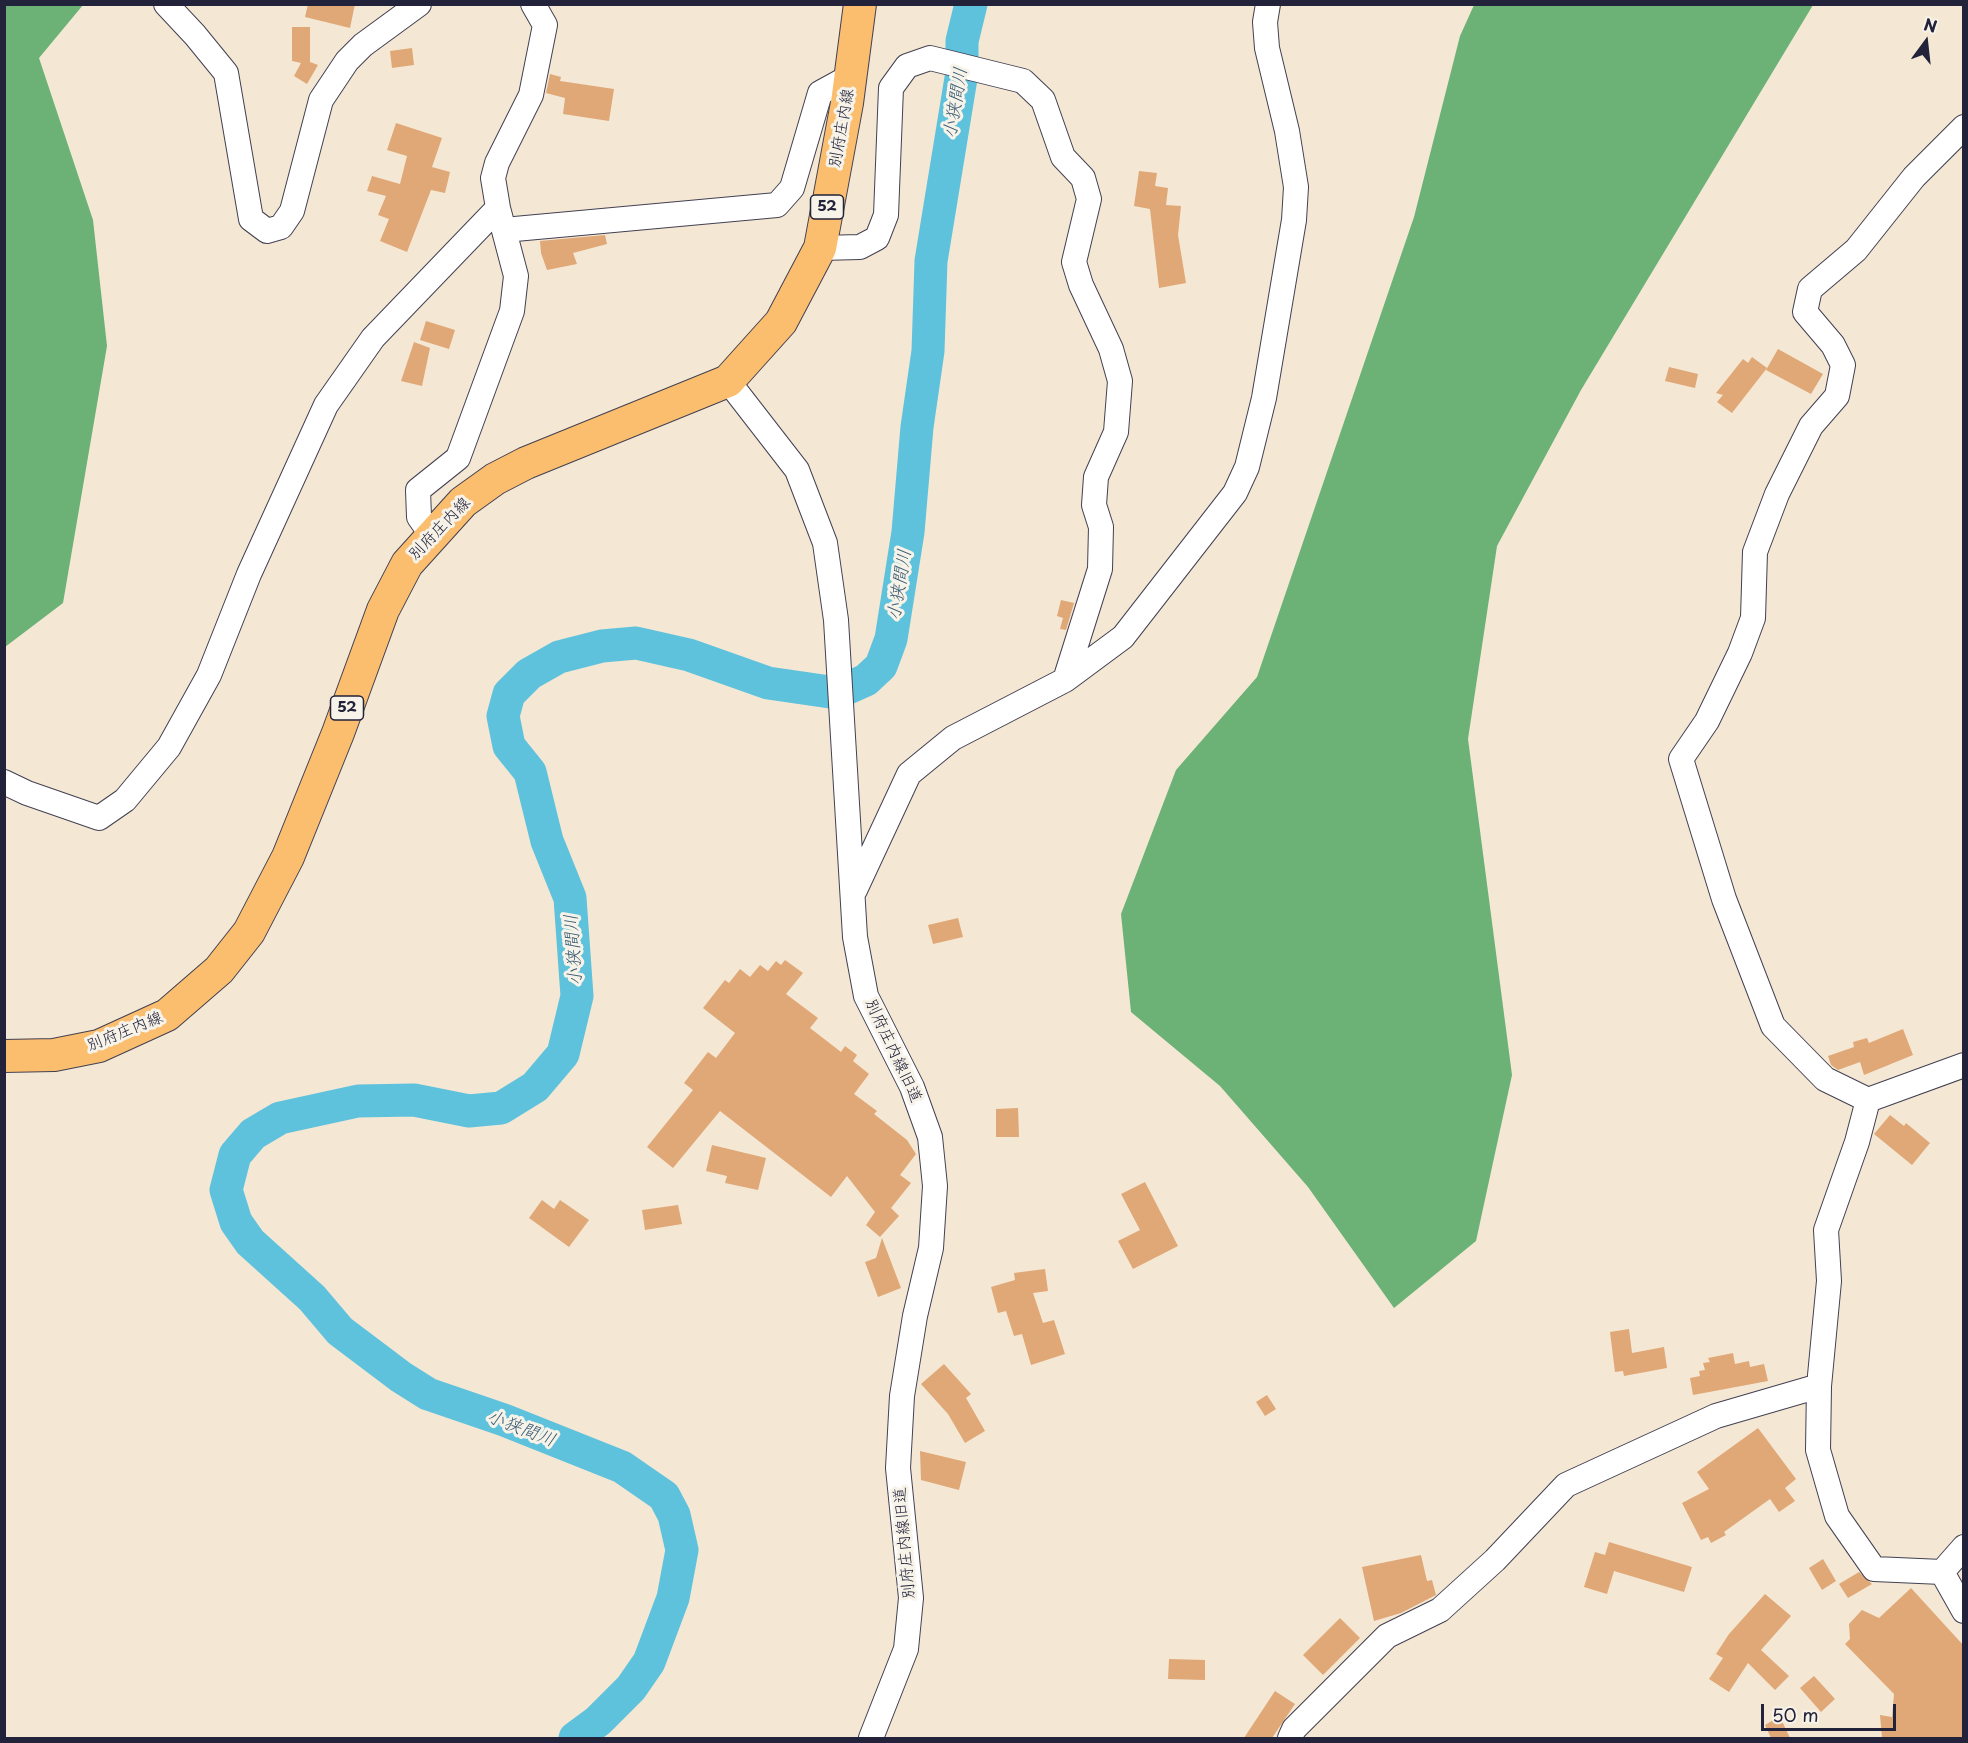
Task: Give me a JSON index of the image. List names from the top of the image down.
{
  "streets": {
    "main road": ["別府庄内線", "52"],
    "street": ["別府庄内線旧道"]
  },
  "crossings": [
    ["別府庄内線", "別府庄内線旧道"]
  ],
  "water": ["小狭間川"],
  "scale_bar": "50 m",
  "north": "top"
}
